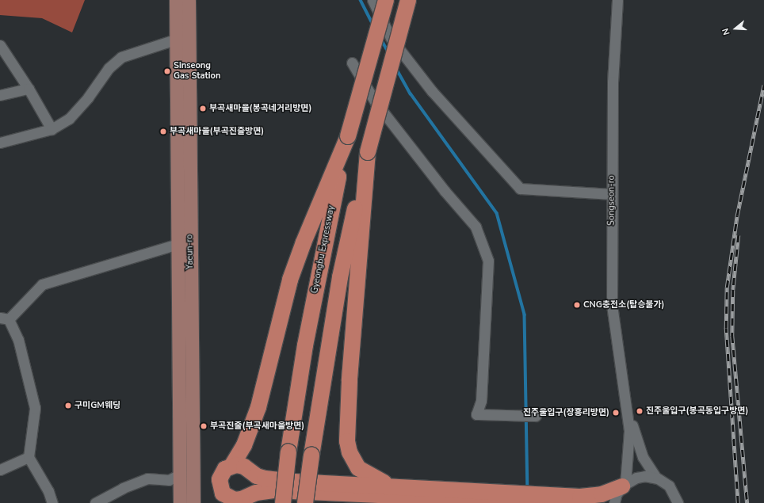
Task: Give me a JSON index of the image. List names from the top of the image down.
{
  "streets": {
    "highway": ["Gyeongbu Expressway"],
    "main road": ["Yaeun-ro"],
    "street": ["Songseon-ro"]
  },
  "places": [
    "Sinseong Gas Station",
    "부곡새마을(봉곡네거리방면)",
    "부곡새마을(부곡진즐방면)",
    "CNG충전소(탑승불가)",
    "구미GM웨딩",
    "진주울입구(봉곡동입구방면)",
    "진주울입구(장흥리방면)",
    "부곡진줄(부곡새마을방면)"
  ],
  "north": "left"
}
